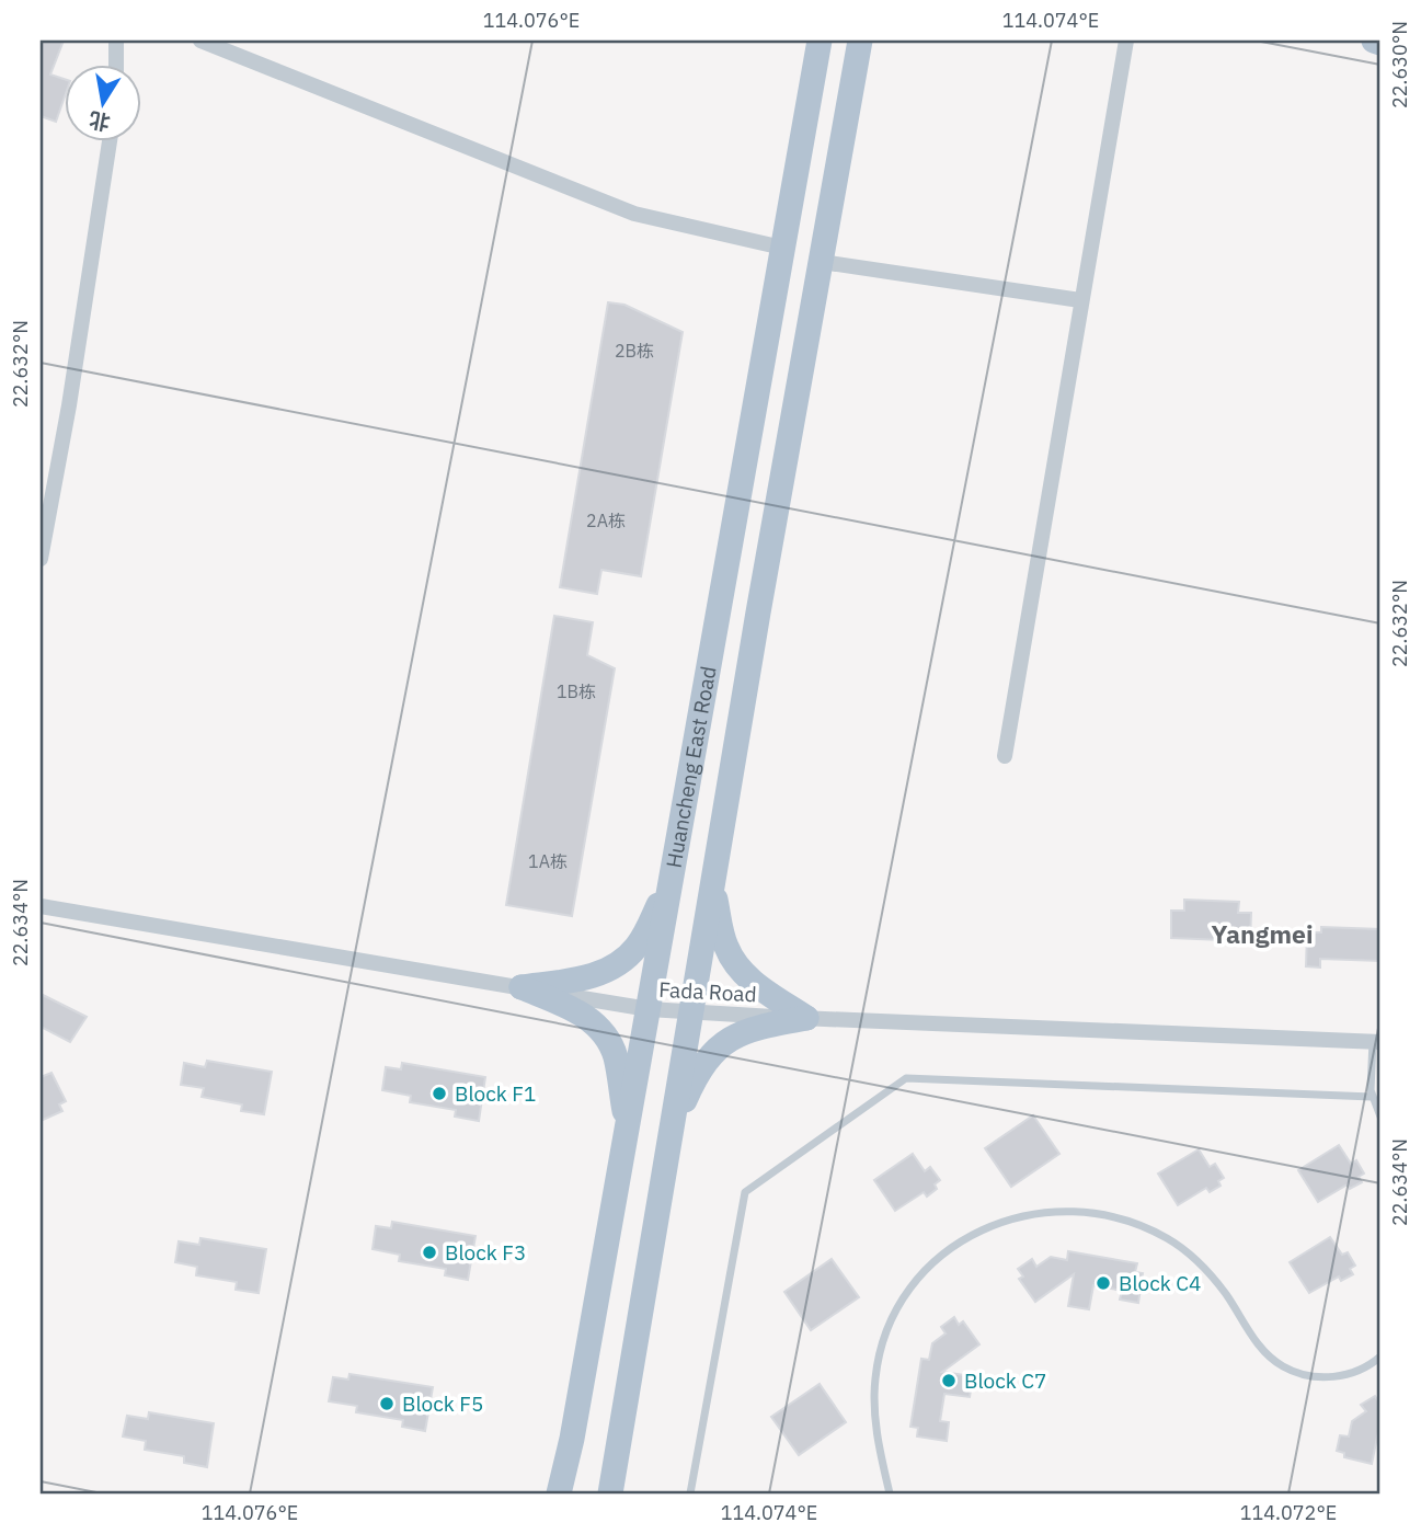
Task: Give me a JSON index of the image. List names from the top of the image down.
{
  "streets": {
    "main road": ["Huancheng East Road"],
    "street": ["Fada Road"]
  },
  "crossings": [
    ["Huancheng East Road", "Fada Road"]
  ],
  "districts": ["Yangmei"],
  "places": [
    "Block F1",
    "Block F3",
    "Block C4",
    "Block C7",
    "Block F5"
  ],
  "house_numbers": [
    "2B栋",
    "2A栋",
    "1B栋",
    "1A栋"
  ],
  "north": "bottom",
  "coordinates": [
    "114.076°E",
    "114.074°E",
    "22.630°N",
    "22.632°N",
    "22.634°N",
    "114.072°E"
  ]
}
